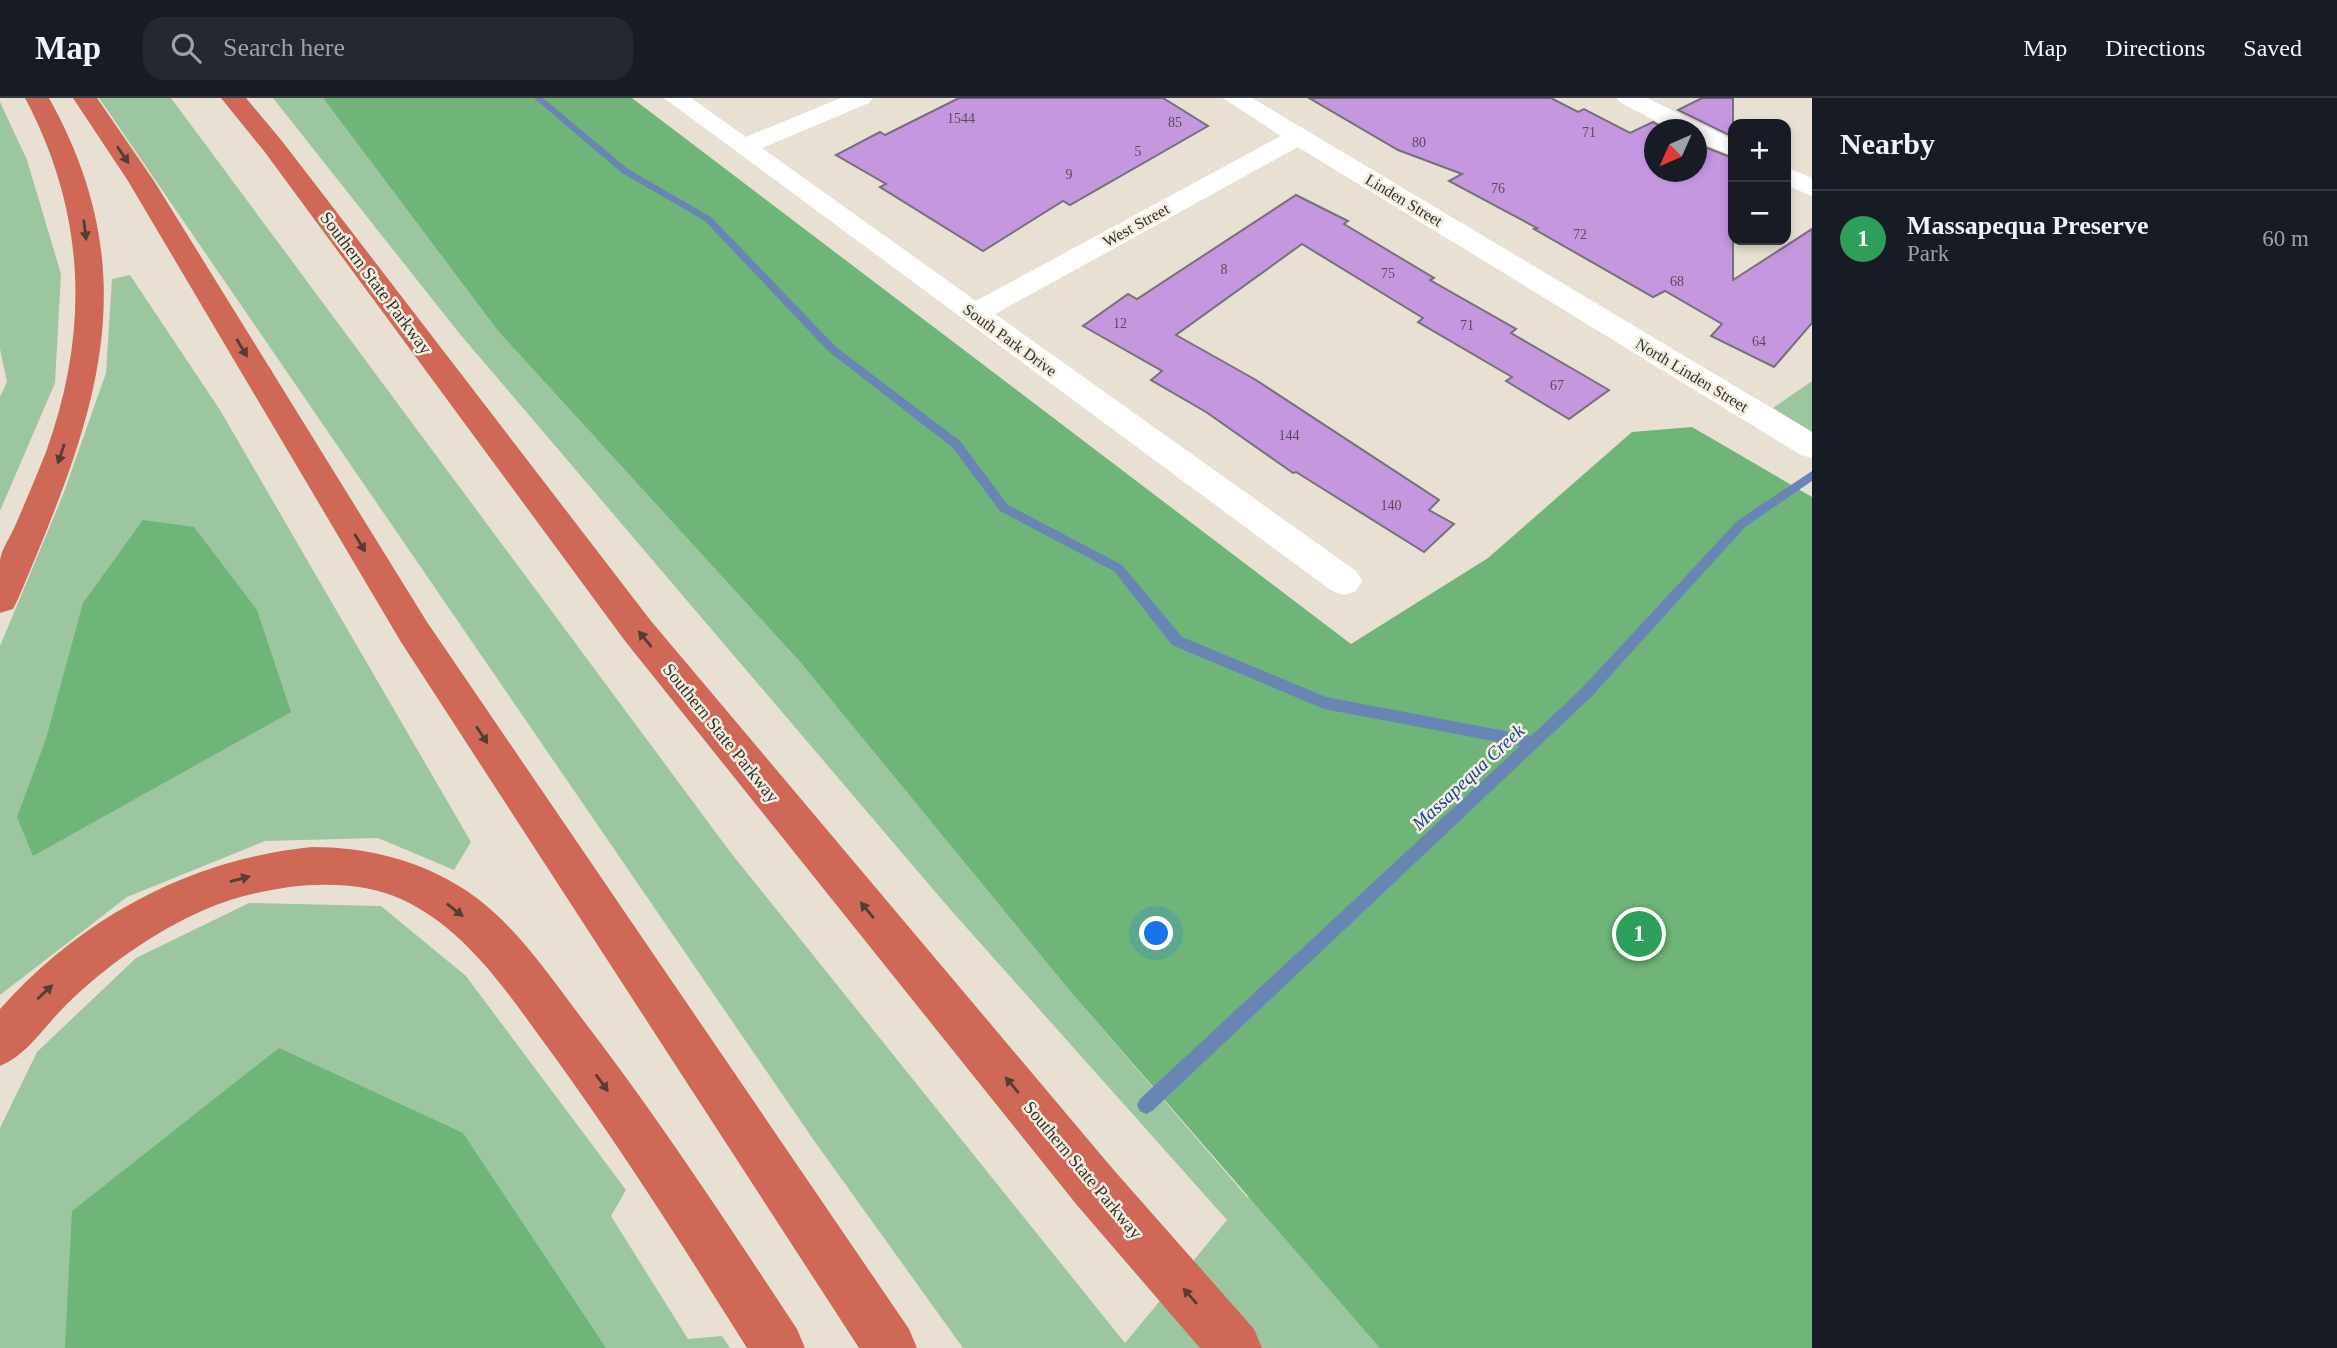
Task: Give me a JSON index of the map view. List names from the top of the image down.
{
  "streets": {
    "highway": ["Southern State Parkway"],
    "street": [
      "Linden Street",
      "West Street",
      "South Park Drive",
      "North Linden Street"
    ]
  },
  "crossings": [
    ["Linden Street", "West Street"],
    ["Linden Street", "North Linden Street"],
    ["West Street", "South Park Drive"]
  ],
  "water": ["Massapequa Creek"],
  "house_numbers": [
    "1544",
    "85",
    "71",
    "80",
    "5",
    "9",
    "76",
    "72",
    "8",
    "75",
    "68",
    "12",
    "71",
    "64",
    "67",
    "144",
    "140"
  ],
  "north": "bottom left",
  "page": {
    "header": "Map",
    "search": "Search here",
    "nav": ["Map", "Directions", "Saved"],
    "heading": "Nearby",
    "map_buttons": ["+", "−"],
    "list": [
      {
        "mark": "1",
        "name": "Massapequa Preserve",
        "note": "Park",
        "value": "60 m"
      }
    ],
    "pins": "1"
  }
}
